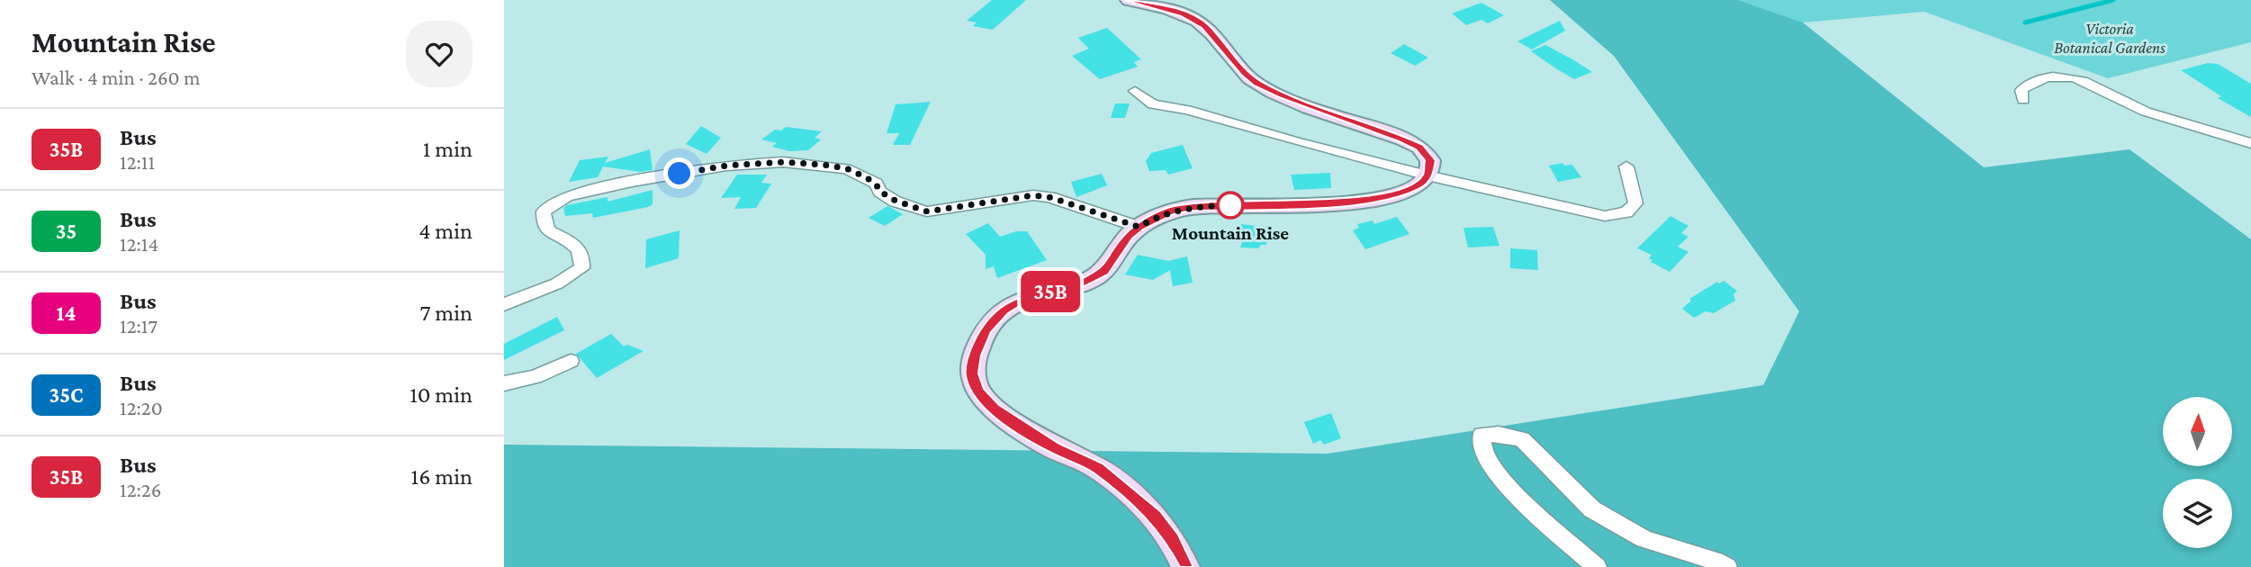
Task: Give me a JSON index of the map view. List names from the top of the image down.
{
  "parks": ["Victoria Botanical Gardens"],
  "places": ["Mountain Rise"],
  "lines": ["bus line 35B"],
  "north": "top",
  "page": {
    "heading": ["Mountain Rise", "Walk · 4 min · 260 m"],
    "on_map": "35B",
    "list": [
      {
        "mark": "35B",
        "name": "Bus",
        "note": "12:11",
        "value": "1 min"
      },
      {
        "mark": "35",
        "name": "Bus",
        "note": "12:14",
        "value": "4 min"
      },
      {
        "mark": "14",
        "name": "Bus",
        "note": "12:17",
        "value": "7 min"
      },
      {
        "mark": "35C",
        "name": "Bus",
        "note": "12:20",
        "value": "10 min"
      },
      {
        "mark": "35B",
        "name": "Bus",
        "note": "12:26",
        "value": "16 min"
      }
    ]
  }
}
